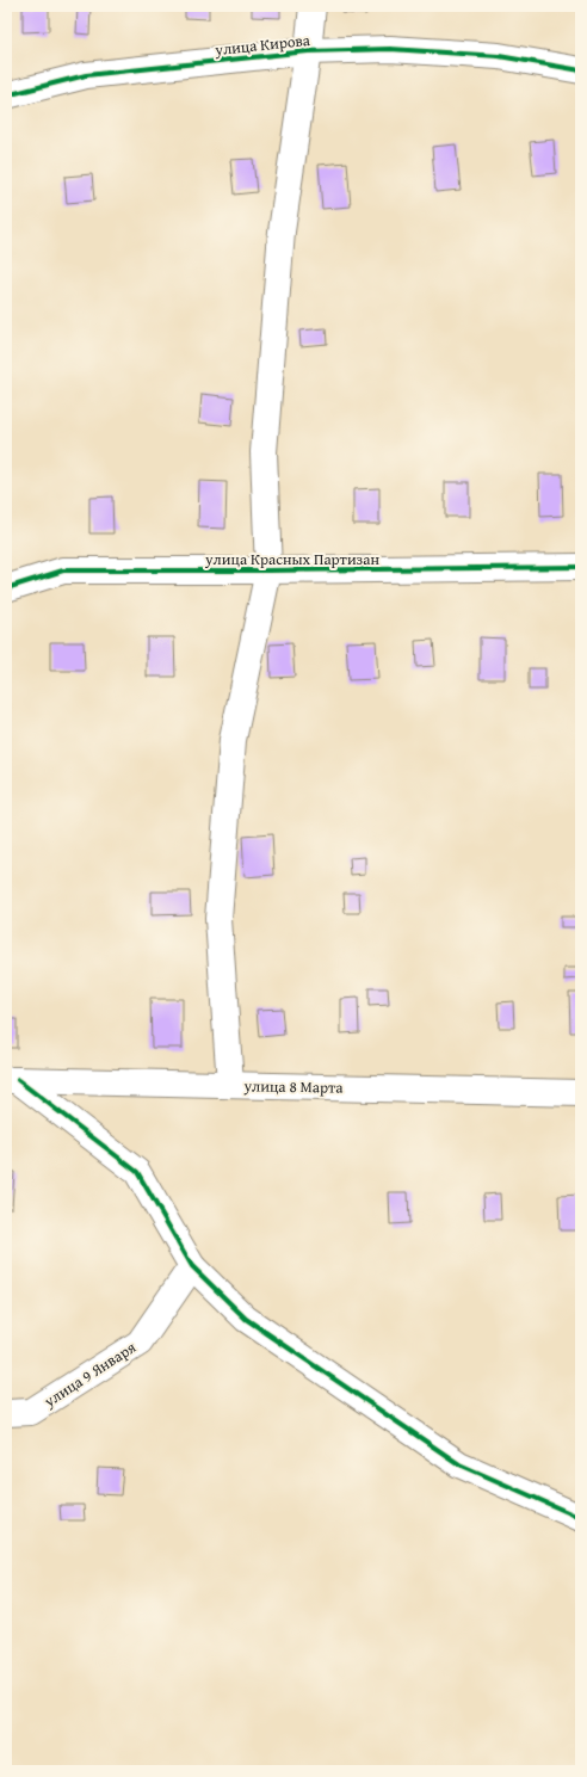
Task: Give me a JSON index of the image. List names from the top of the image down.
{
  "streets": {
    "street": [
      "улица Кирова",
      "улица Красных Партизан",
      "улица 8 Марта",
      "улица 9 Января"
    ]
  }
}
